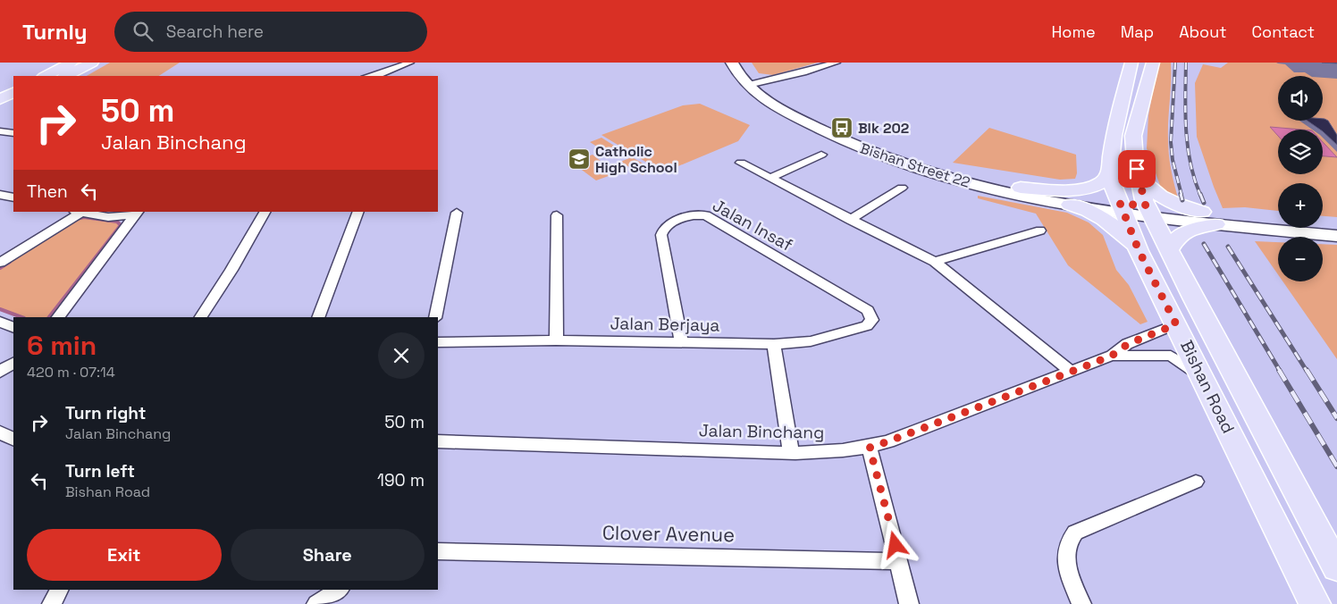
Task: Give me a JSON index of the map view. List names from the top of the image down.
{
  "streets": {
    "main road": ["Bishan Street 22", "Bishan Road"],
    "street": [
      "Jalan Insaf",
      "Jalan Berjaya",
      "Jalan Binchang",
      "Clover Avenue"
    ]
  },
  "crossings": [
    ["Bishan Street 22", "Bishan Road"],
    ["Jalan Insaf", "Jalan Berjaya"],
    ["Bishan Road", "Jalan Binchang"]
  ],
  "places": {
    "bus stop": ["Blk 202"],
    "school or university": ["Catholic High School"]
  },
  "page": {
    "header": "Turnly",
    "search": "Search here",
    "nav": [
      "Home",
      "Map",
      "About",
      "Contact"
    ],
    "map_buttons": ["+", "−"],
    "turn": ["50 m", "Jalan Binchang"],
    "then": "Then",
    "heading": ["6 min", "420 m · 07:14"],
    "list": [
      {
        "name": "Turn right",
        "note": "Jalan Binchang",
        "value": "50 m"
      },
      {
        "name": "Turn left",
        "note": "Bishan Road",
        "value": "190 m"
      }
    ],
    "buttons": ["Exit", "Share"]
  }
}
